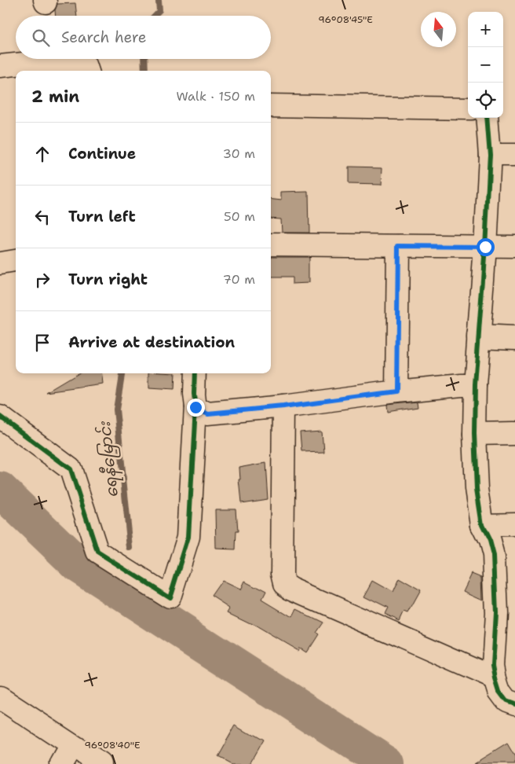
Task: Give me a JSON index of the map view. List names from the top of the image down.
{
  "water": ["ရေနီမြောင်း"],
  "north": "top",
  "page": {
    "map_buttons": ["+", "−"],
    "search": "Search here",
    "heading": ["2 min", "Walk · 150 m"],
    "list": [
      ["Continue", "30 m"],
      ["Turn left", "50 m"],
      ["Turn right", "70 m"],
      "Arrive at destination"
    ]
  },
  "coordinates": ["96°08'45\"E", "96°08'40\"E"]
}
